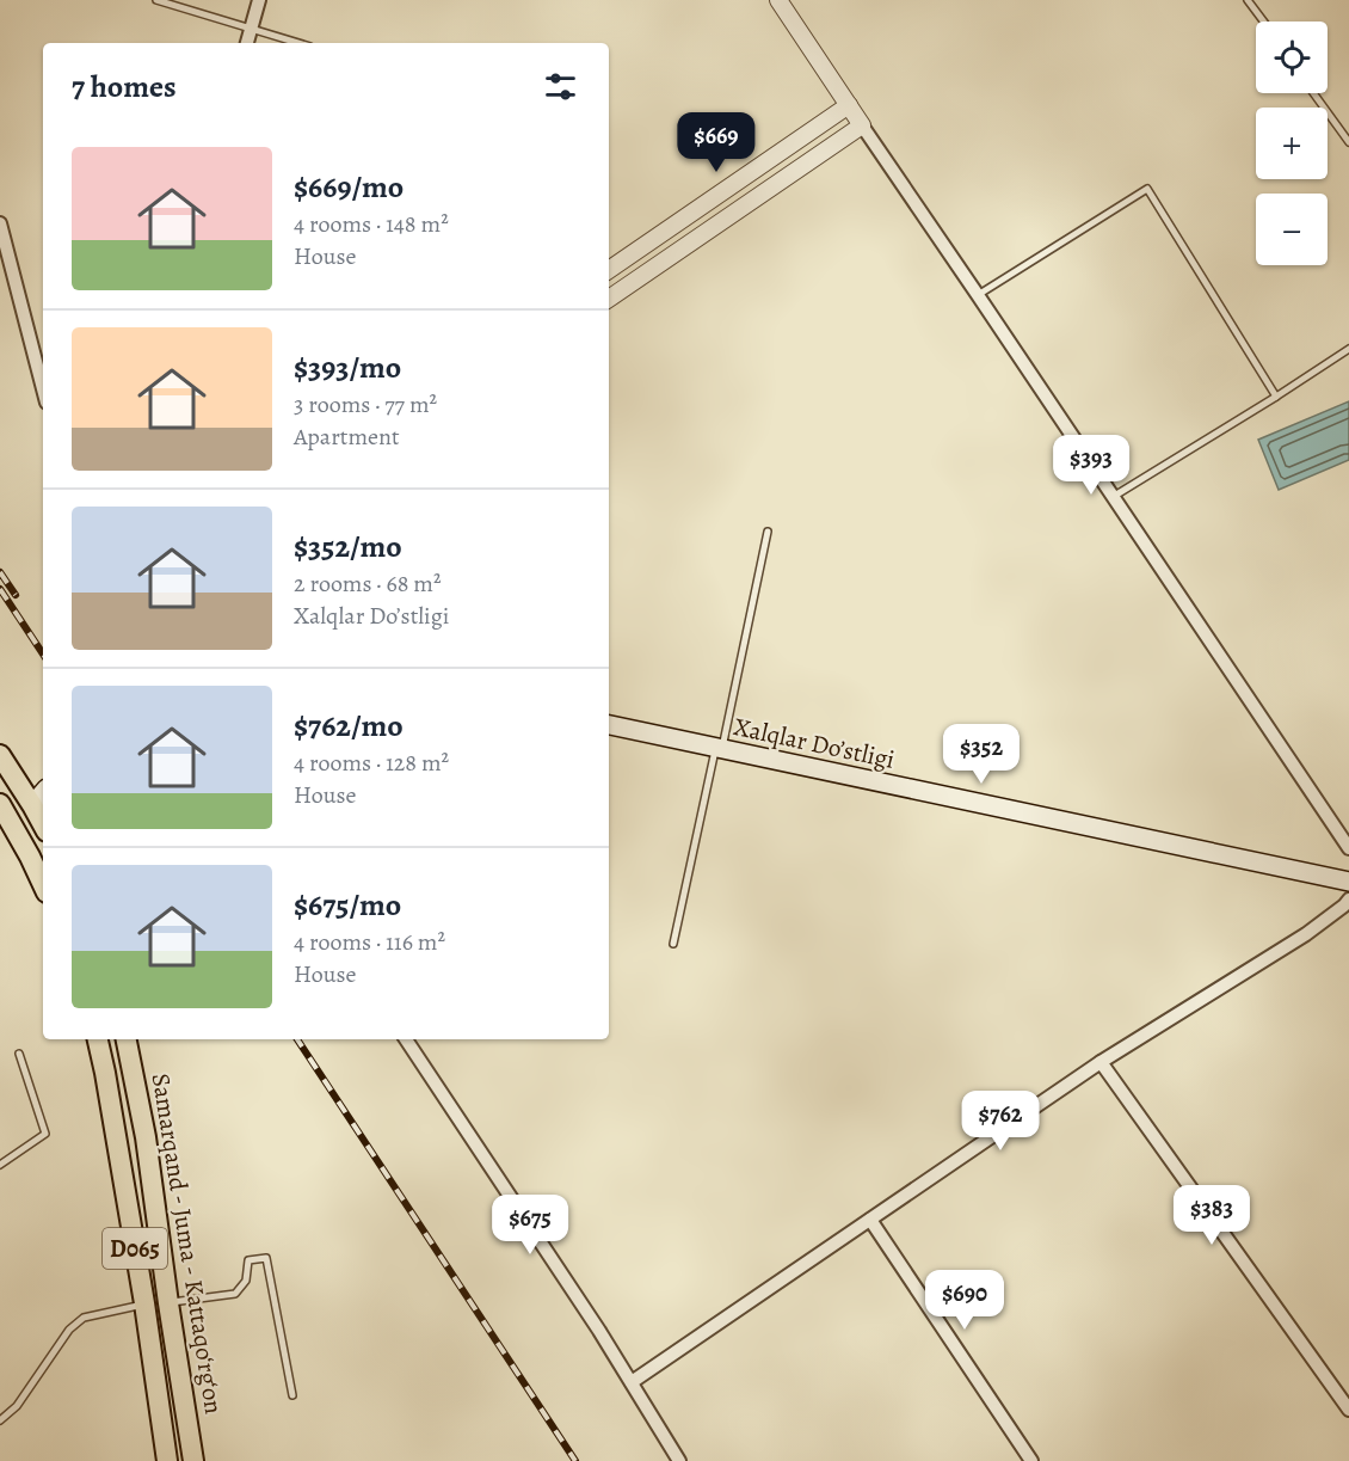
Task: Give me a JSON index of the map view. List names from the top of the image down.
{
  "streets": {
    "main road": ["Xalqlar Do’stligi", "Samarqand - Juma - Kattaqo‘rg‘on", "D065"]
  },
  "page": {
    "map_buttons": ["+", "−"],
    "heading": "7 homes",
    "price": [
      "$669",
      "$393",
      "$352",
      "$762",
      "$383",
      "$675",
      "$690"
    ],
    "list": [
      {
        "name": "$669/mo",
        "note": "4 rooms · 148 m² · House"
      },
      {
        "name": "$393/mo",
        "note": "3 rooms · 77 m² · Apartment"
      },
      {
        "name": "$352/mo",
        "note": "2 rooms · 68 m² · Xalqlar Do’stligi"
      },
      {
        "name": "$762/mo",
        "note": "4 rooms · 128 m² · House"
      },
      {
        "name": "$675/mo",
        "note": "4 rooms · 116 m² · House"
      }
    ]
  }
}
